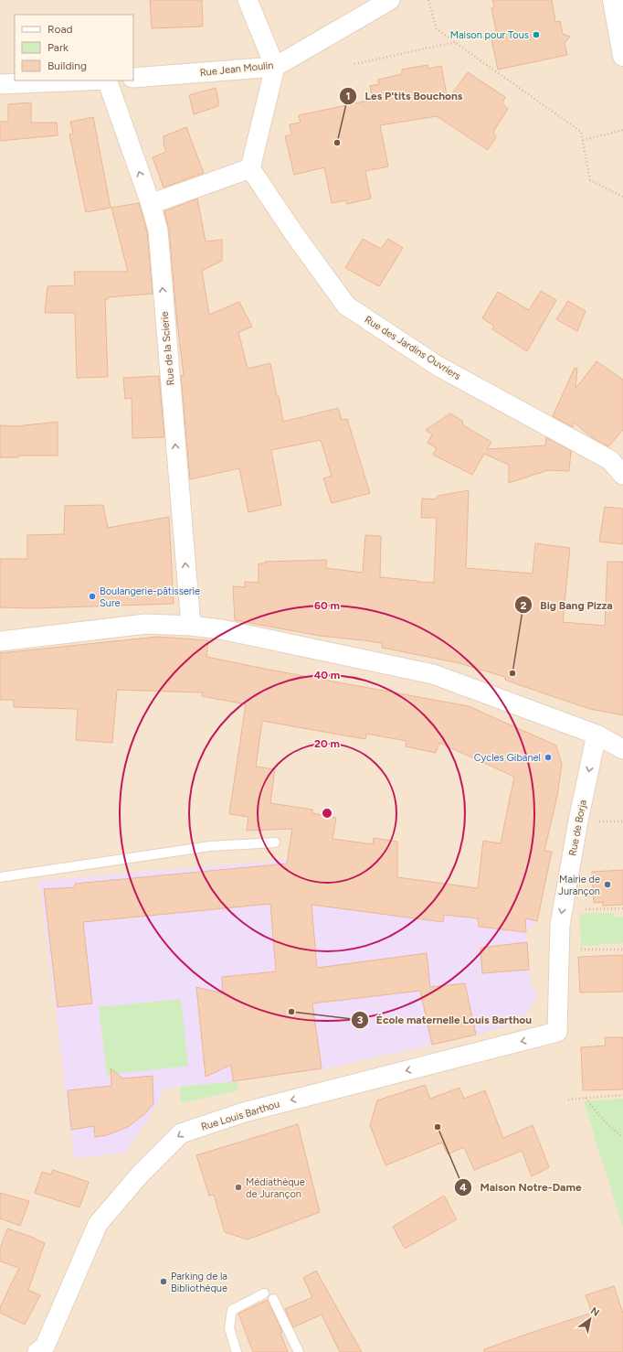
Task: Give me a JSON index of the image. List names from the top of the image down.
{
  "streets": {
    "street": [
      "Rue Jean Moulin",
      "Rue des Jardins Ouvriers",
      "Rue de la Scierie",
      "Rue de Borja",
      "Rue Louis Barthou"
    ]
  },
  "crossings": [
    ["Rue de Borja", "Rue Louis Barthou"]
  ],
  "one_way": ["Rue de la Scierie", "Rue de Borja", "Rue Louis Barthou"],
  "places": [
    "Maison pour Tous",
    "Les P'tits Bouchons",
    "Boulangerie-pâtisserie Sure",
    "Big Bang Pizza",
    "Cycles Gibanel",
    "Mairie de Jurançon",
    "École maternelle Louis Barthou",
    "Maison Notre-Dame",
    "Médiathèque de Jurançon",
    "Parking de la Bibliothèque"
  ],
  "legend": ["Road", "Park", "Building"],
  "north": "top right",
  "rings": ["60 m", "40 m", "20 m"]
}
